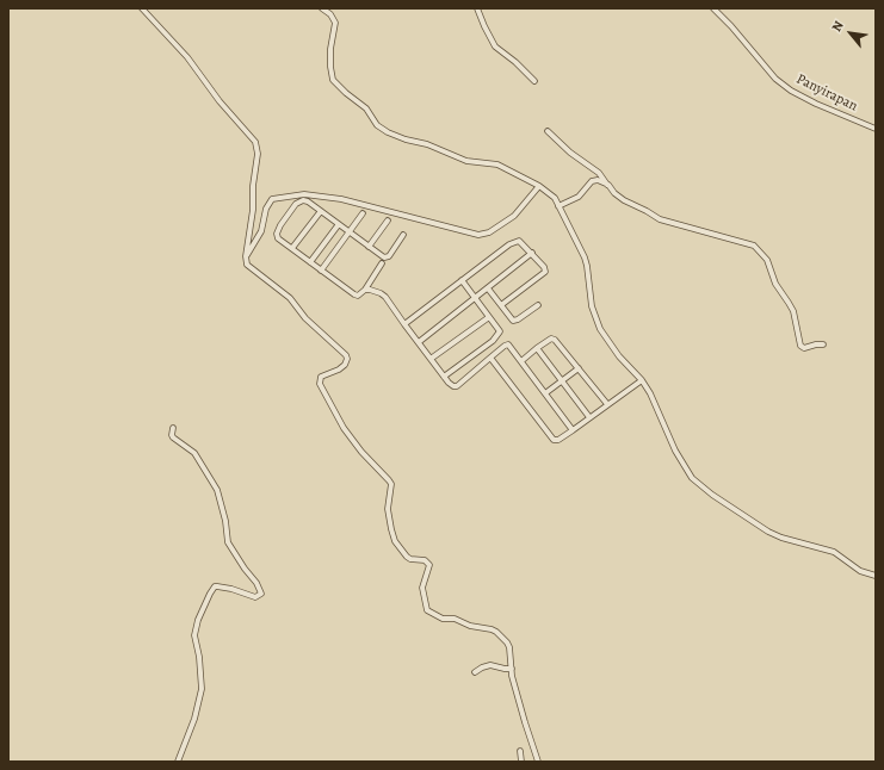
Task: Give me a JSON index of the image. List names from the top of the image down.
{
  "streets": {
    "street": ["Panyirapan"]
  },
  "north": "top left"
}
